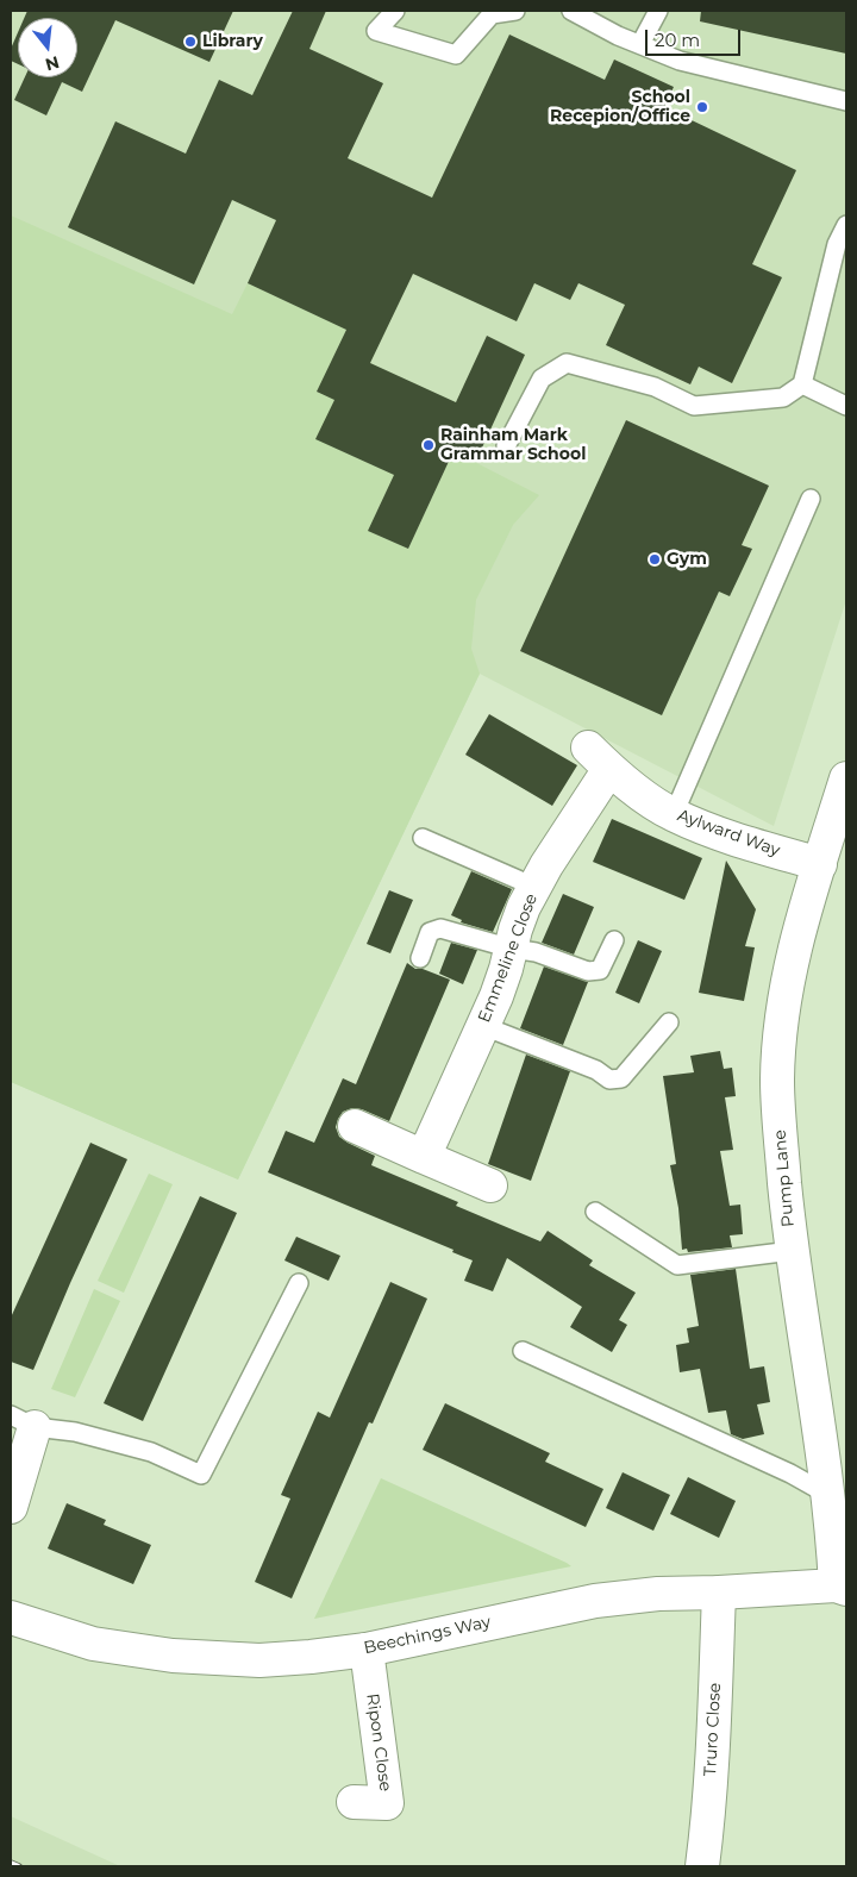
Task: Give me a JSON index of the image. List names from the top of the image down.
{
  "streets": {
    "street": [
      "Aylward Way",
      "Emmeline Close",
      "Pump Lane",
      "Beechings Way",
      "Truro Close",
      "Ripon Close"
    ]
  },
  "crossings": [
    ["Aylward Way", "Emmeline Close"],
    ["Aylward Way", "Pump Lane"],
    ["Pump Lane", "Beechings Way"],
    ["Beechings Way", "Truro Close"],
    ["Beechings Way", "Ripon Close"]
  ],
  "places": [
    "Library",
    "School Recepion/Office",
    "Rainham Mark Grammar School",
    "Gym"
  ],
  "scale_bar": "20 m",
  "north": "bottom"
}
